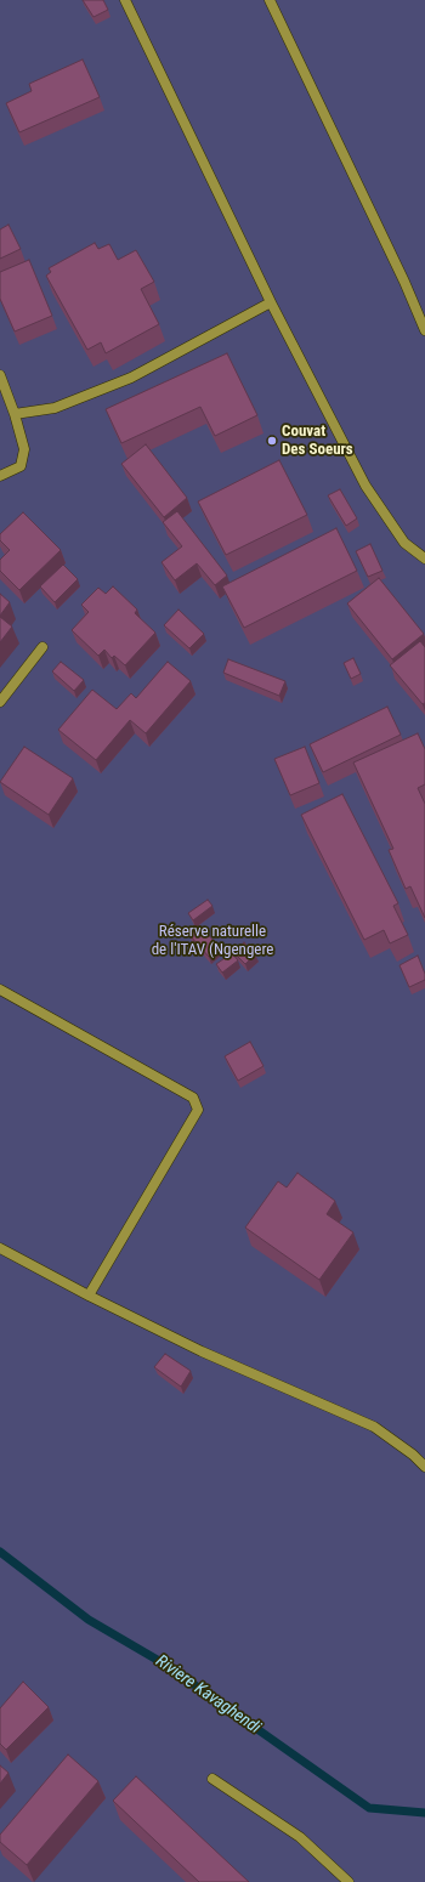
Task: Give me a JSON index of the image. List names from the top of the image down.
{
  "water": ["Riviere Kavaghendi"],
  "parks": ["Réserve naturelle de l'ITAV (Ngengere"],
  "places": ["Couvat Des Soeurs"]
}
